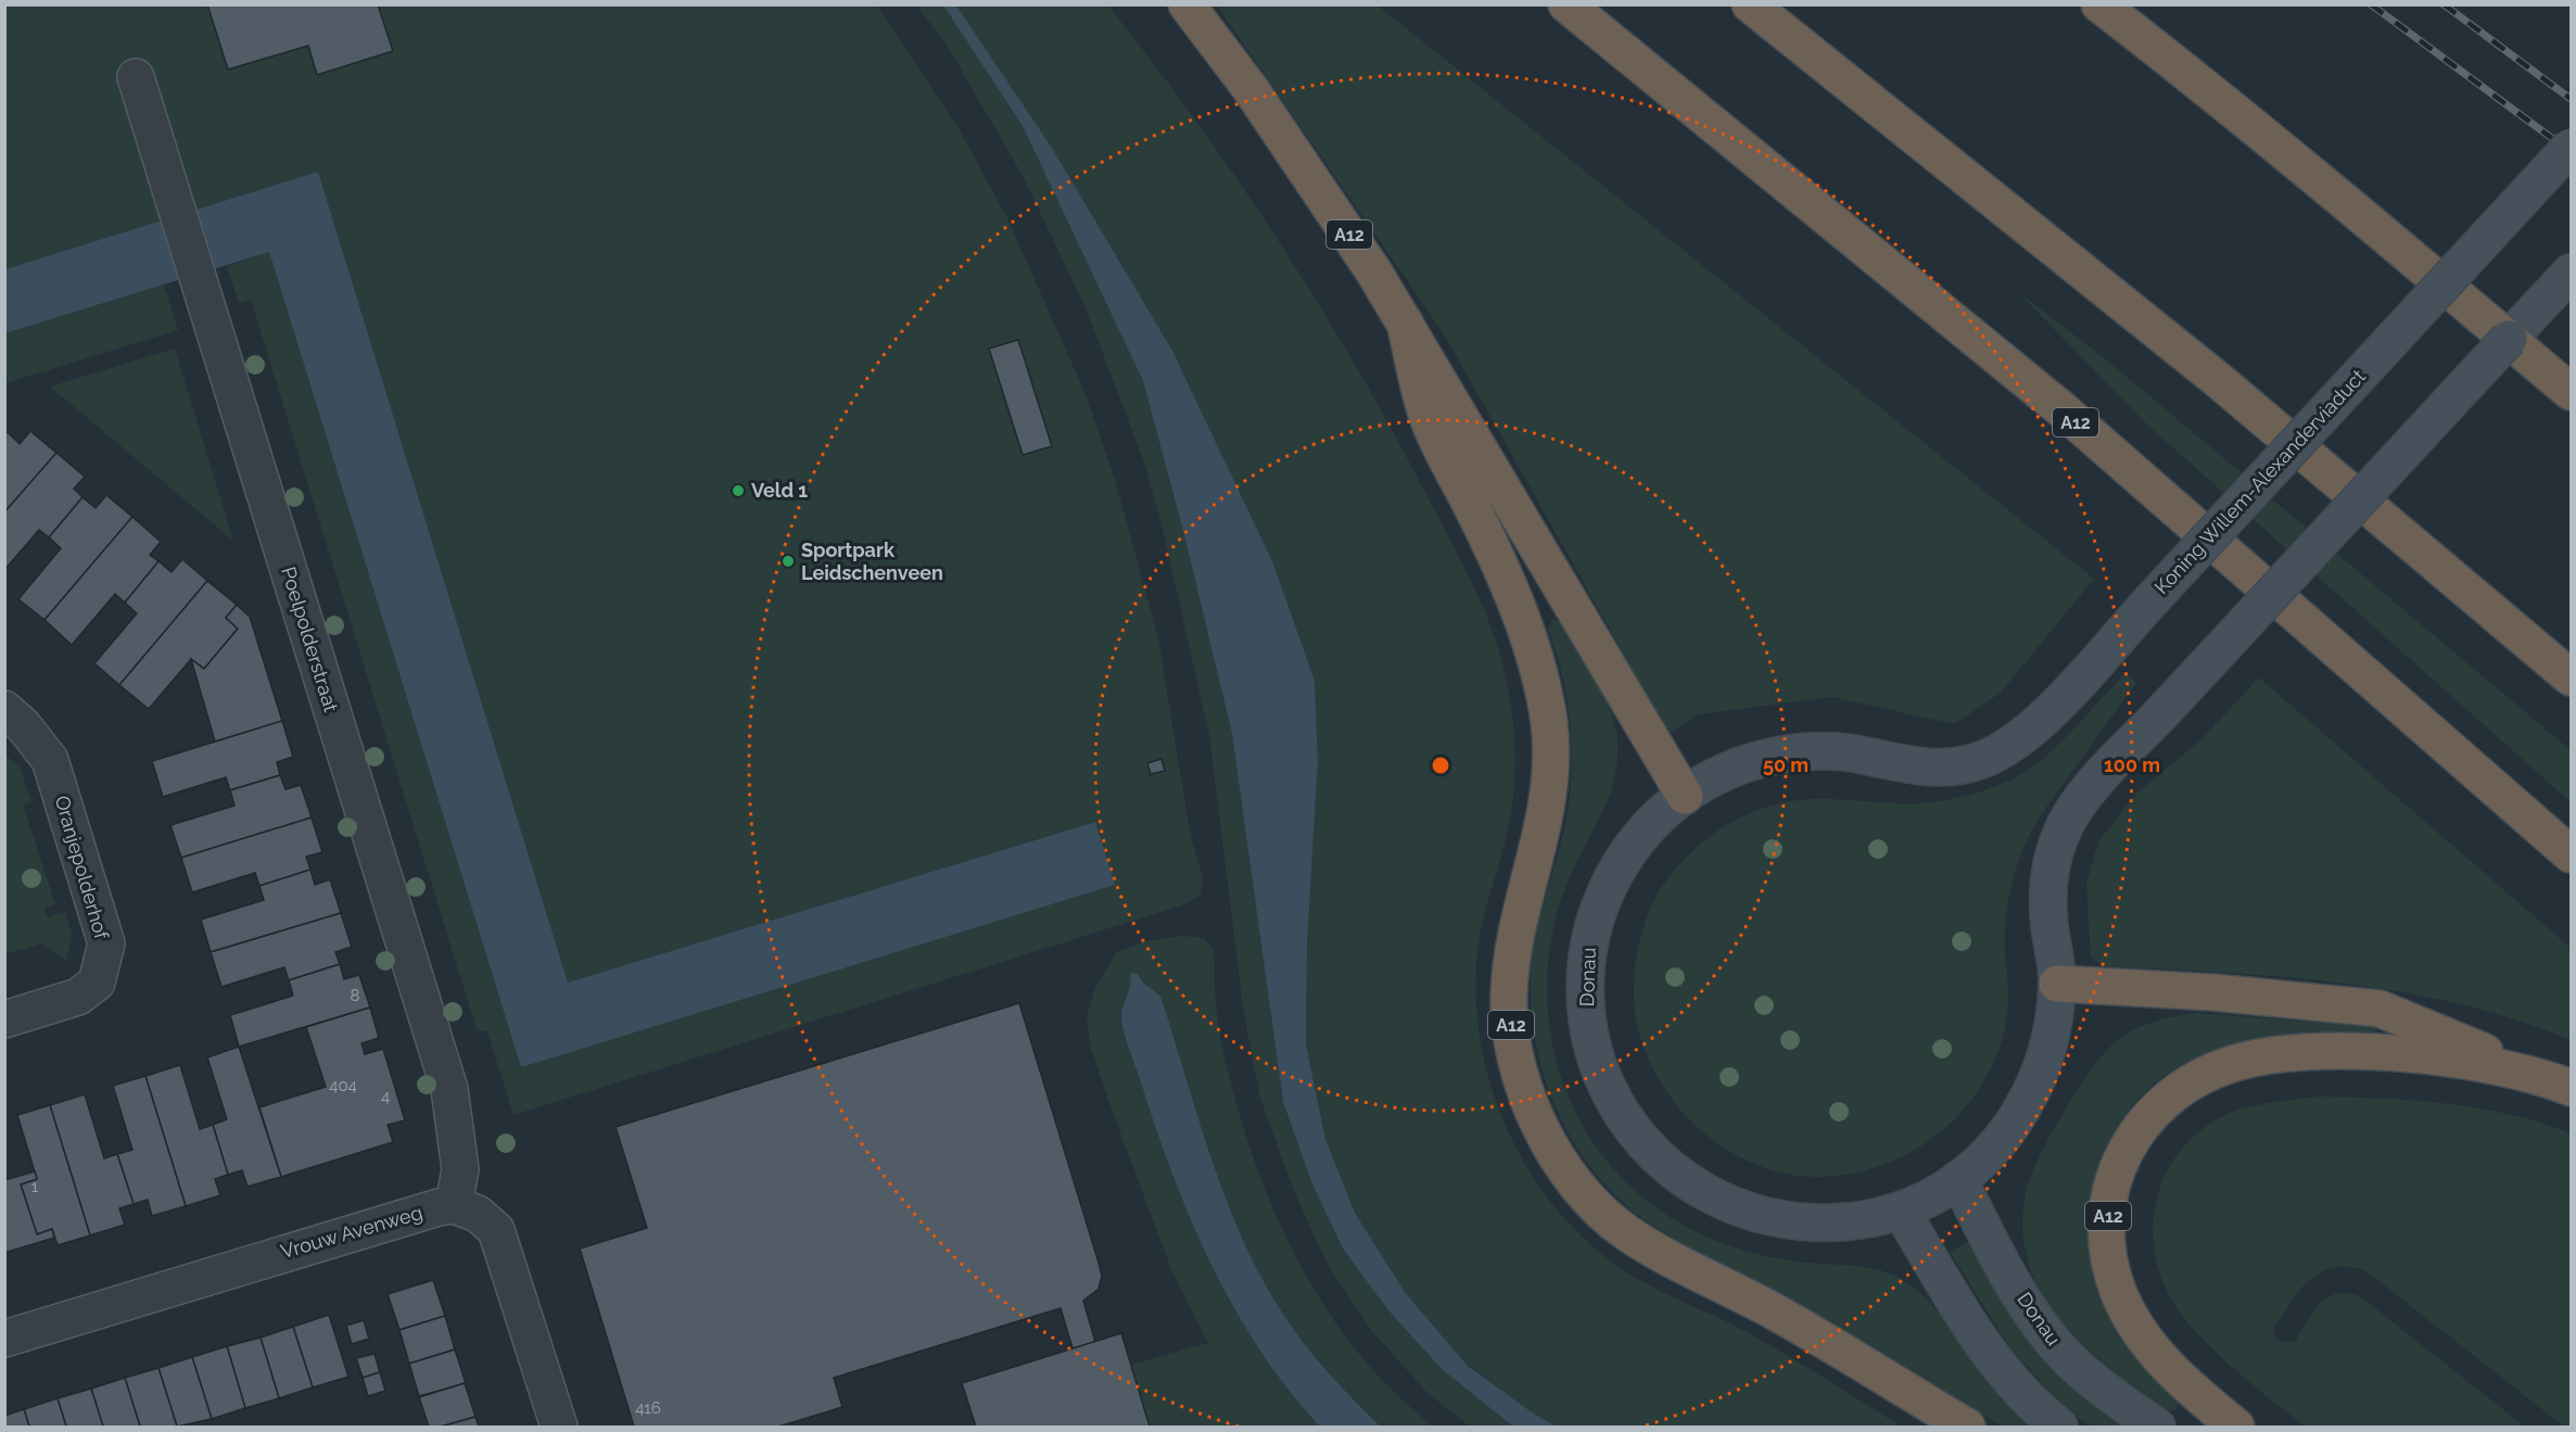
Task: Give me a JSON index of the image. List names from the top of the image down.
{
  "streets": {
    "highway": ["A12"],
    "main road": ["Koning Willem-Alexanderviaduct", "Donau"],
    "street": ["Poelpolderstraat", "Oranjepolderhof", "Vrouw Avenweg"]
  },
  "crossings": [
    ["A12", "Donau"],
    ["Koning Willem-Alexanderviaduct", "Donau"],
    ["Poelpolderstraat", "Vrouw Avenweg"]
  ],
  "places": ["Veld 1", "Sportpark Leidschenveen"],
  "house_numbers": [
    "8",
    "404",
    "4",
    "1",
    "416"
  ],
  "rings": ["50 m", "100 m"]
}
